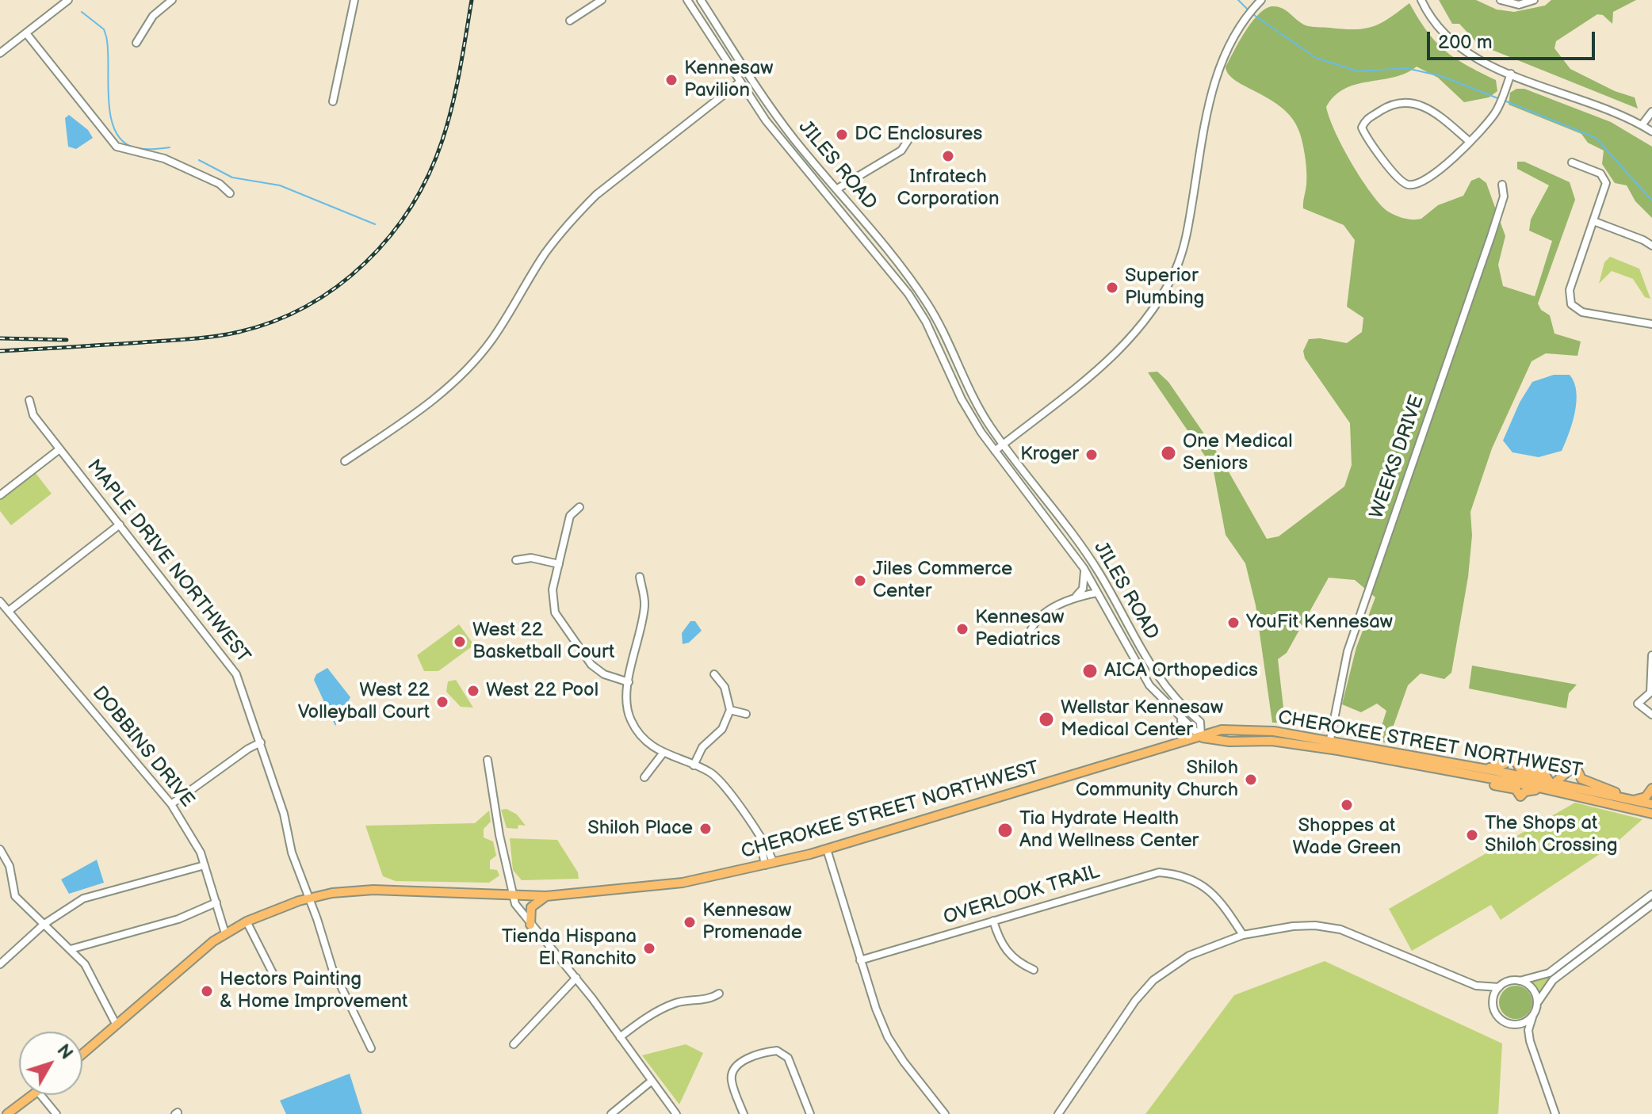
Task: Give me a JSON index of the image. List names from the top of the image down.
{
  "streets": {
    "main road": ["CHEROKEE STREET NORTHWEST"],
    "street": [
      "JILES ROAD",
      "WEEKS DRIVE",
      "MAPLE DRIVE NORTHWEST",
      "DOBBINS DRIVE",
      "OVERLOOK TRAIL"
    ]
  },
  "crossings": [
    ["JILES ROAD", "CHEROKEE STREET NORTHWEST"],
    ["WEEKS DRIVE", "CHEROKEE STREET NORTHWEST"],
    ["MAPLE DRIVE NORTHWEST", "CHEROKEE STREET NORTHWEST"],
    ["CHEROKEE STREET NORTHWEST", "DOBBINS DRIVE"]
  ],
  "places": [
    "Kennesaw Pavilion",
    "DC Enclosures",
    "Infratech Corporation",
    "Superior Plumbing",
    "One Medical Seniors",
    "Kroger",
    "Jiles Commerce Center",
    "YouFit Kennesaw",
    "Kennesaw Pediatrics",
    "West 22 Basketball Court",
    "AICA Orthopedics",
    "West 22 Pool",
    "West 22 Volleyball Court",
    "Wellstar Kennesaw Medical Center",
    "Shiloh Community Church",
    "Shoppes at Wade Green",
    "Shiloh Place",
    "Tia Hydrate Health And Wellness Center",
    "The Shops at Shiloh Crossing",
    "Kennesaw Promenade",
    "Tienda Hispana El Ranchito",
    "Hectors Painting & Home Improvement"
  ],
  "scale_bar": "200 m",
  "north": "top right"
}
